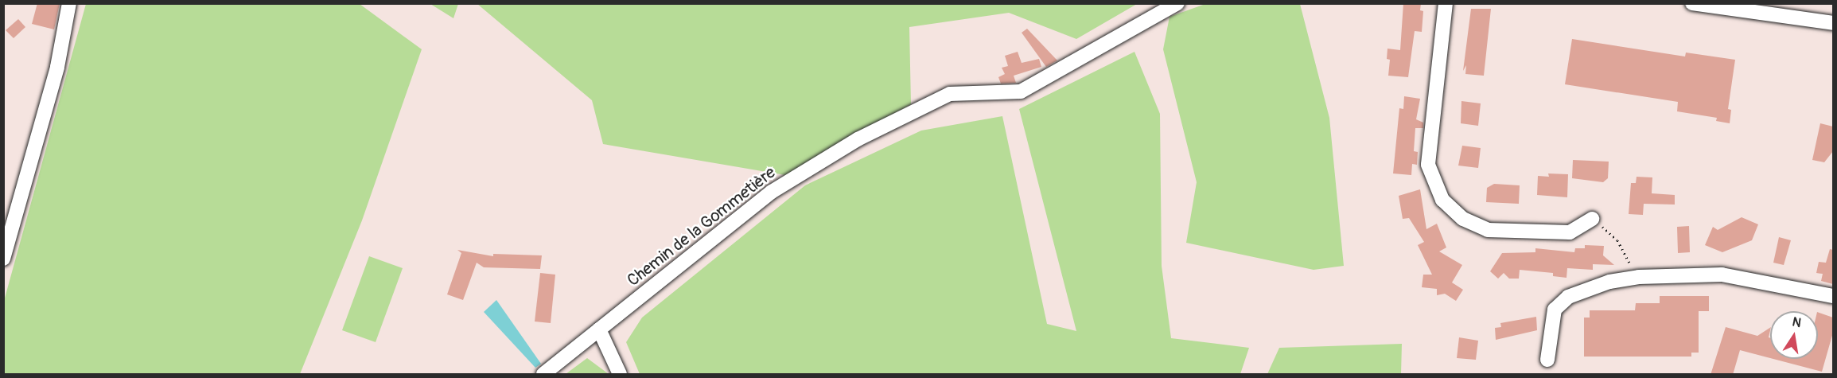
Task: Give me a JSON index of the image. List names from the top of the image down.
{
  "streets": {
    "street": ["Chemin de la Gommetière"]
  },
  "north": "top"
}
